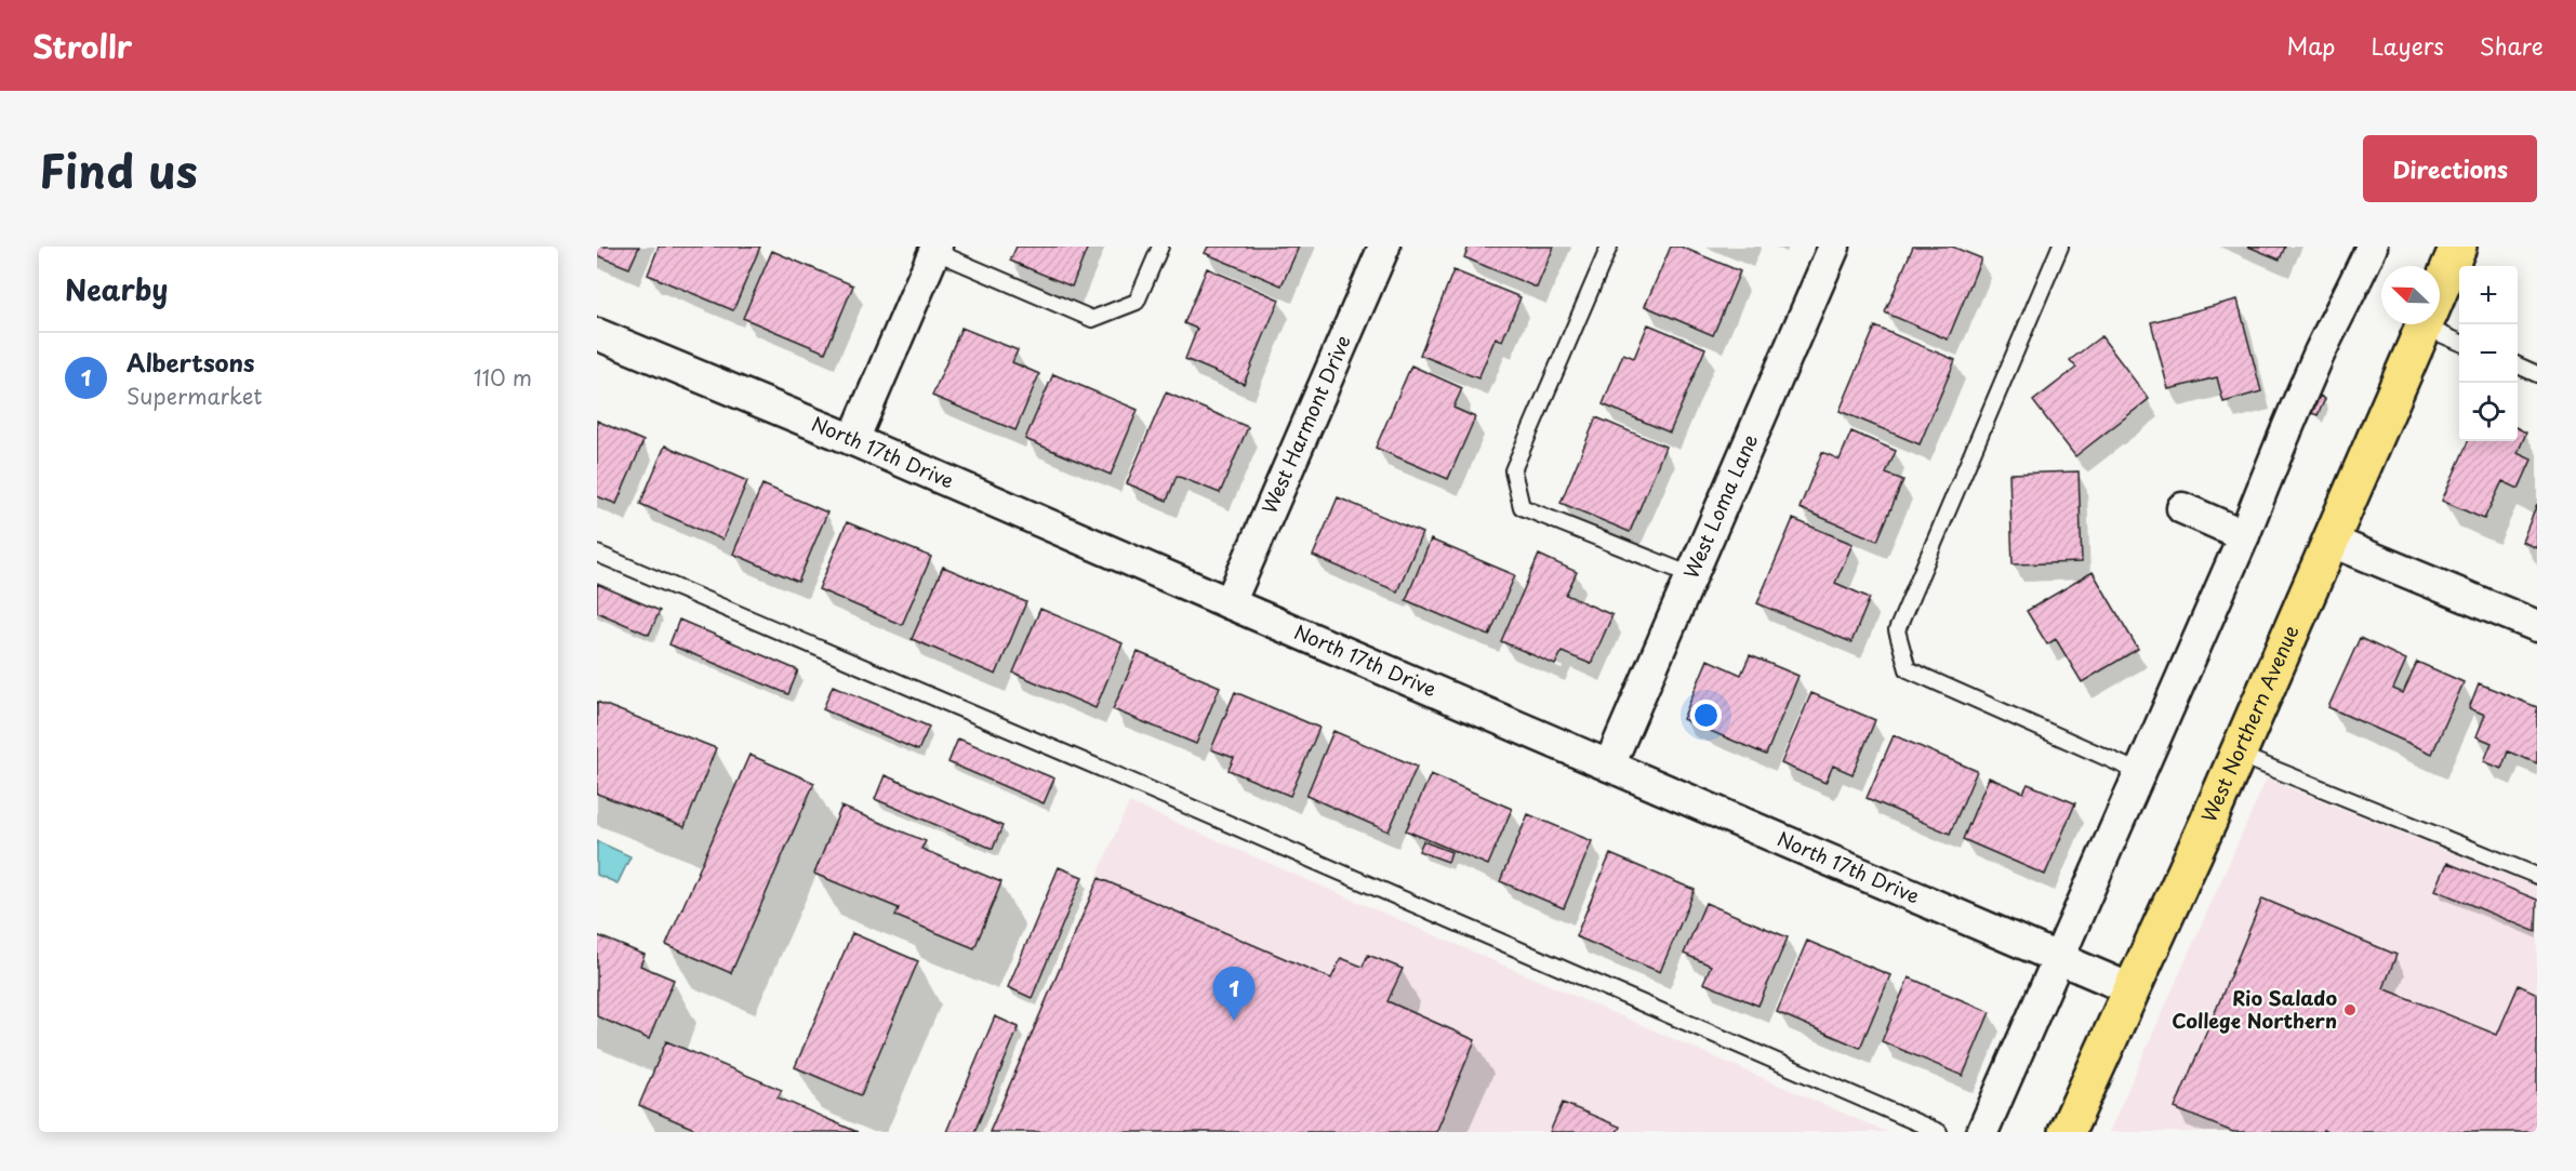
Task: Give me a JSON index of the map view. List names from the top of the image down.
{
  "streets": {
    "main road": ["West Northern Avenue"],
    "street": ["West Harmont Drive", "North 17th Drive", "West Loma Lane"]
  },
  "crossings": [
    ["West Harmont Drive", "North 17th Drive"],
    ["North 17th Drive", "West Loma Lane"],
    ["North 17th Drive", "West Northern Avenue"]
  ],
  "places": ["Rio Salado College Northern"],
  "north": "top left",
  "page": {
    "header": "Strollr",
    "nav": ["Map", "Layers", "Share"],
    "title": "Find us",
    "buttons": "Directions",
    "heading": "Nearby",
    "map_buttons": ["+", "−"],
    "list": [
      {
        "mark": "1",
        "name": "Albertsons",
        "note": "Supermarket",
        "value": "110 m"
      }
    ],
    "pins": "1"
  }
}
